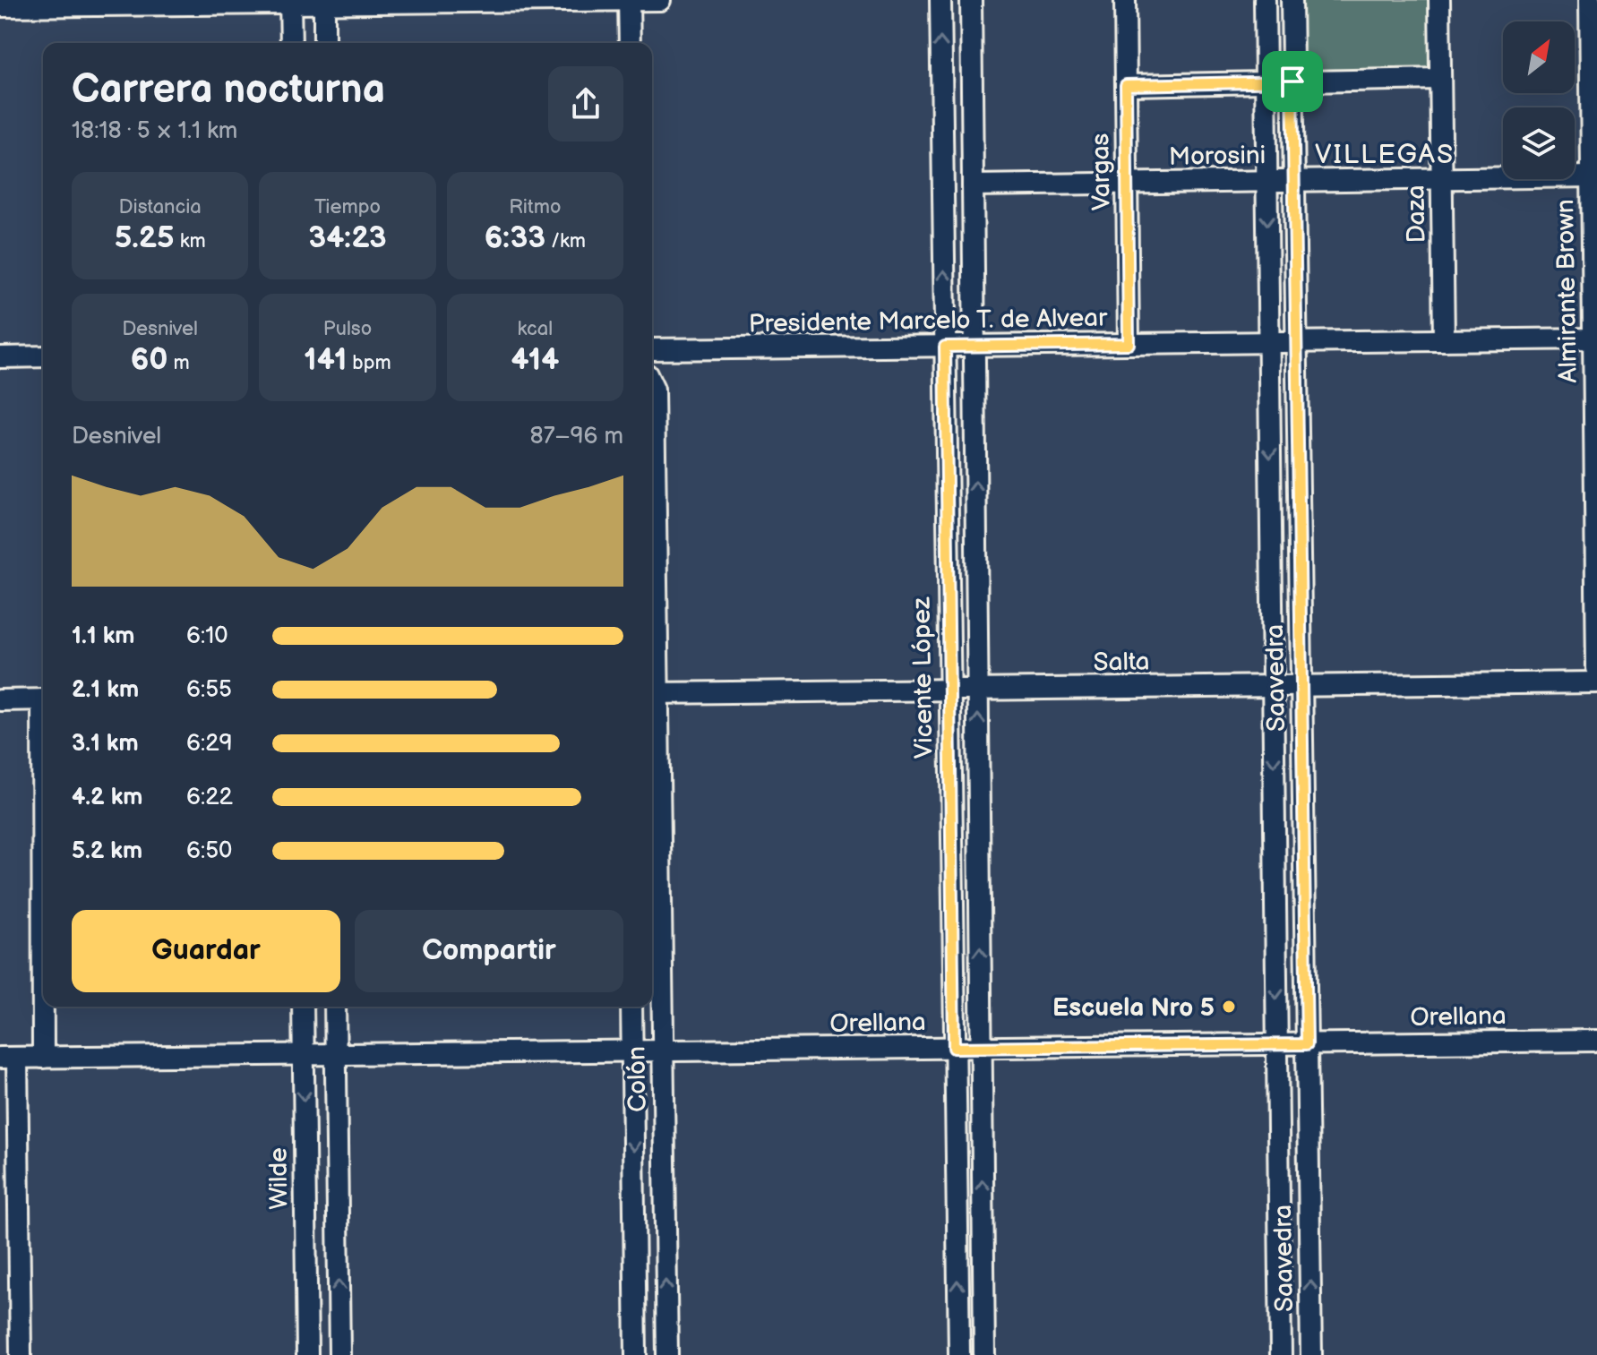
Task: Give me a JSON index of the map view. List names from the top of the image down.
{
  "streets": {
    "street": [
      "Morosini",
      "Vargas",
      "Daza",
      "Almirante Brown",
      "Presidente Marcelo T. de Alvear",
      "Salta",
      "Vicente López",
      "Saavedra",
      "Orellana",
      "Colón",
      "Wilde"
    ]
  },
  "crossings": [
    ["Morosini", "Vargas"],
    ["Morosini", "Daza"],
    ["Morosini", "Almirante Brown"],
    ["Morosini", "Saavedra"],
    ["Vargas", "Presidente Marcelo T. de Alvear"],
    ["Daza", "Presidente Marcelo T. de Alvear"],
    ["Almirante Brown", "Presidente Marcelo T. de Alvear"],
    ["Presidente Marcelo T. de Alvear", "Vicente López"],
    ["Presidente Marcelo T. de Alvear", "Saavedra"],
    ["Salta", "Vicente López"],
    ["Salta", "Saavedra"],
    ["Salta", "Colón"],
    ["Vicente López", "Orellana"],
    ["Saavedra", "Orellana"],
    ["Orellana", "Colón"],
    ["Orellana", "Wilde"]
  ],
  "districts": ["VILLEGAS"],
  "places": ["Escuela Nro 5"],
  "north": "top right",
  "page": {
    "heading": ["Carrera nocturna", "18:18 · 5 × 1.1 km"],
    "stats": [
      ["Distancia", "5.25 km"],
      ["Tiempo", "34:23"],
      ["Ritmo", "6:33 /km"],
      ["Desnivel", "60 m"],
      ["Pulso", "141 bpm"],
      ["kcal", "414"]
    ],
    "chart": ["Desnivel", "87–96 m"],
    "list": [
      {
        "name": "1.1 km",
        "note": "6:10"
      },
      {
        "name": "2.1 km",
        "note": "6:55"
      },
      {
        "name": "3.1 km",
        "note": "6:29"
      },
      {
        "name": "4.2 km",
        "note": "6:22"
      },
      {
        "name": "5.2 km",
        "note": "6:50"
      }
    ],
    "buttons": ["Guardar", "Compartir"]
  }
}
